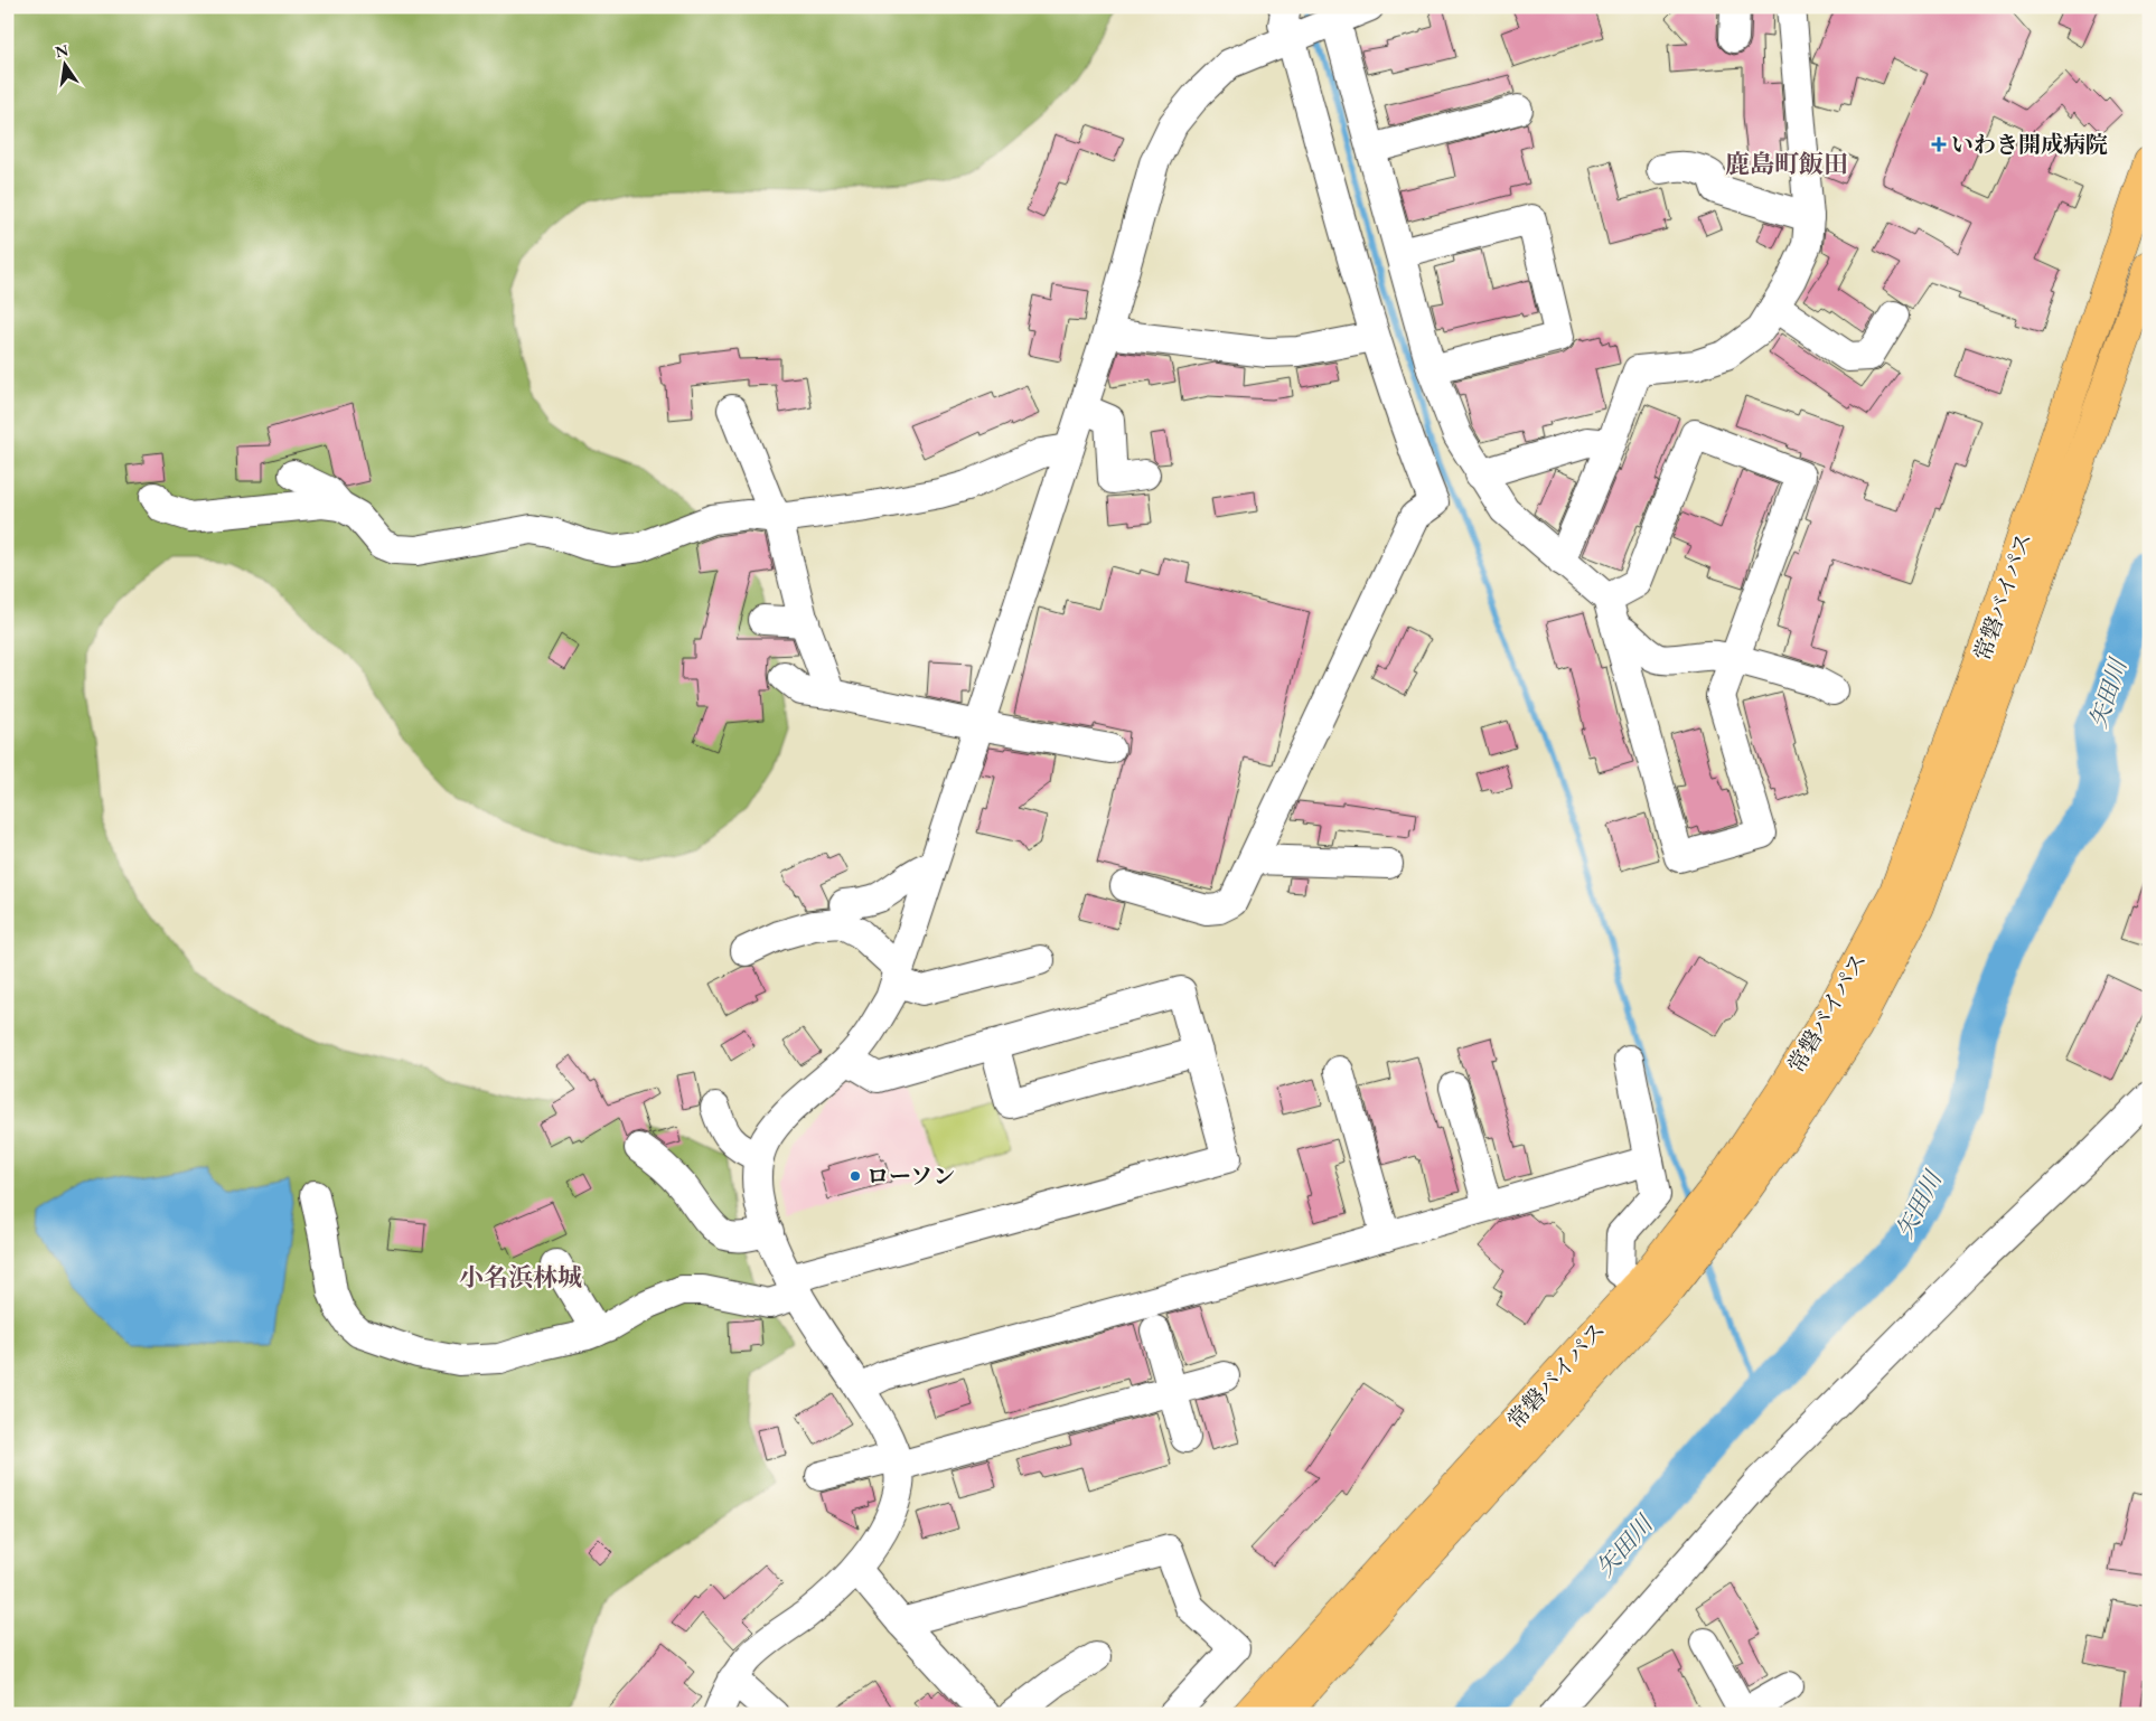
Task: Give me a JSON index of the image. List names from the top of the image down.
{
  "streets": {
    "highway": ["常磐バイパス"]
  },
  "districts": ["鹿島町飯田", "小名浜林城"],
  "water": ["矢田川"],
  "places": {
    "health": ["いわき開成病院"],
    "other": ["ローソン"]
  },
  "north": "top"
}
